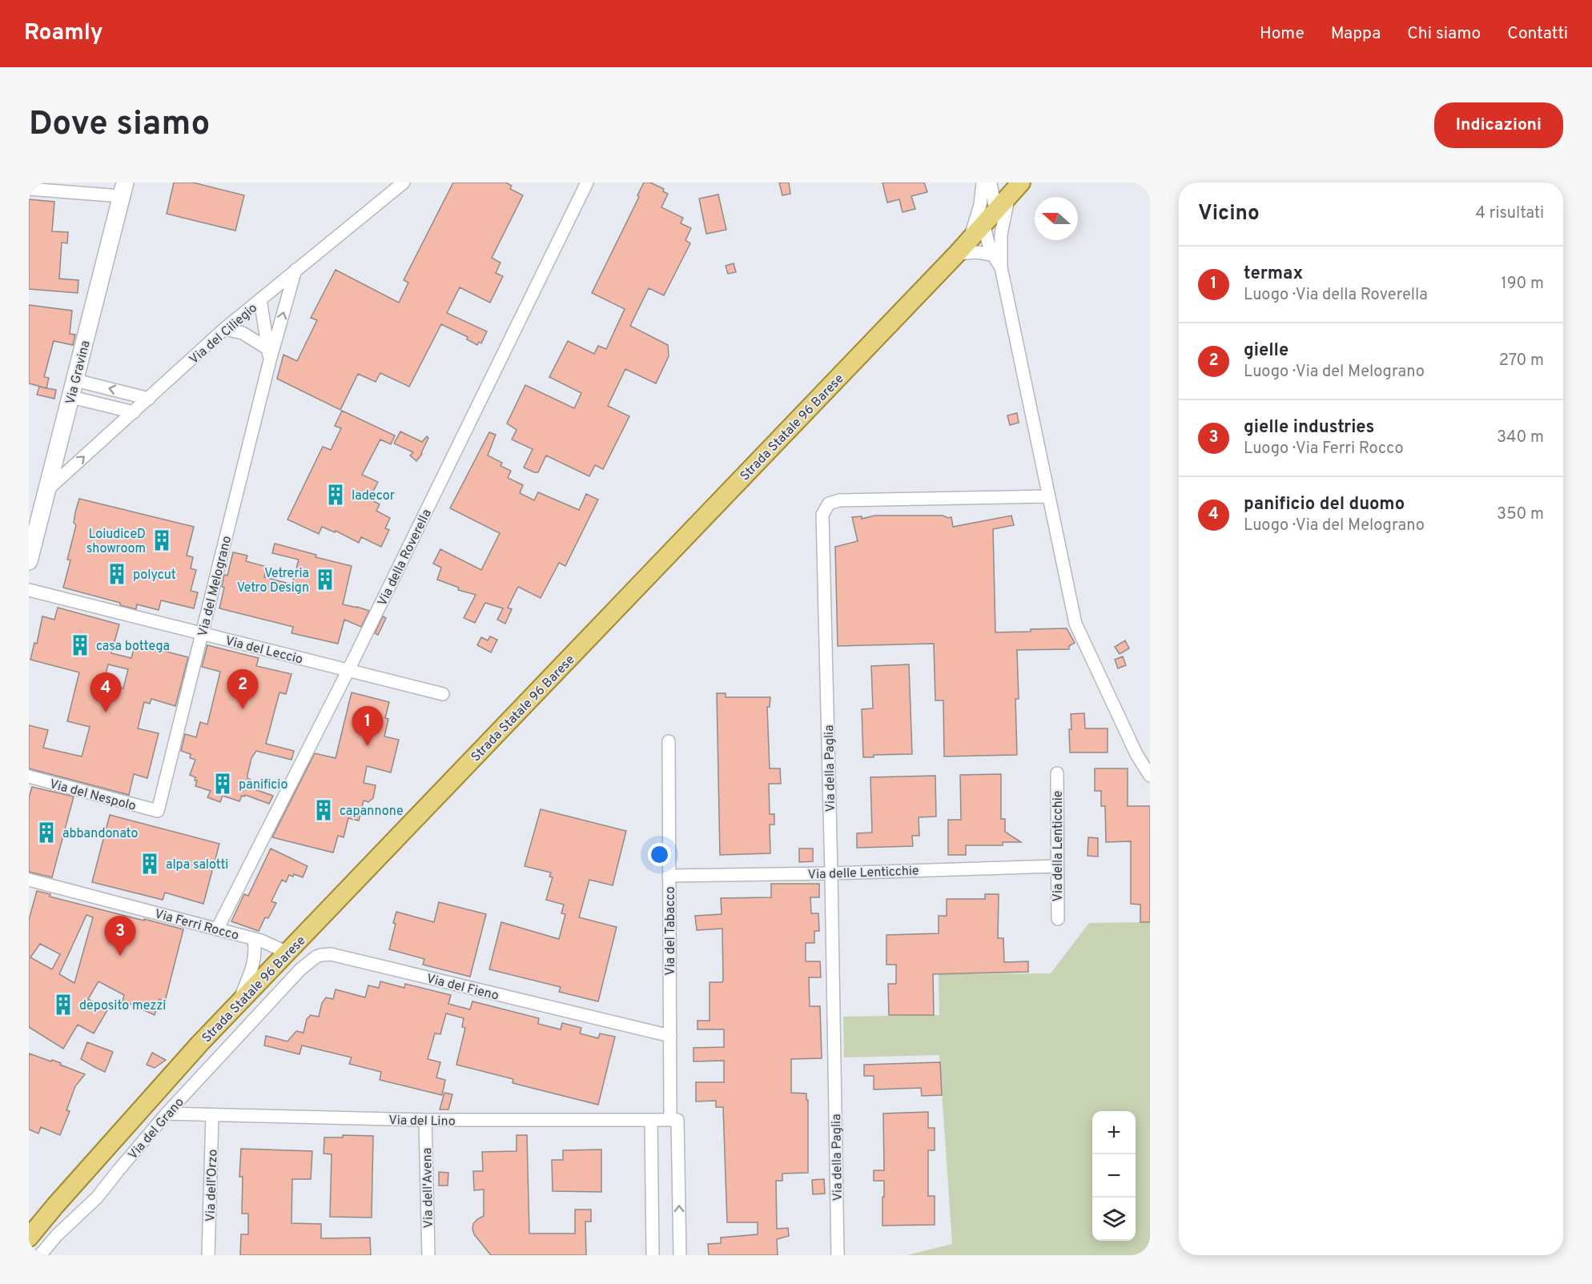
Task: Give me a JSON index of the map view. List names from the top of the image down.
{
  "streets": {
    "main road": ["Via Gravina", "Strada Statale 96 Barese"],
    "street": [
      "Via del Ciliegio",
      "Via della Roverella",
      "Via del Melograno",
      "Via del Leccio",
      "Via della Paglia",
      "Via del Nespolo",
      "Via della Lenticchie",
      "Via delle Lenticchie",
      "Via Ferri Rocco",
      "Via del Tabacco",
      "Via del Fieno",
      "Via del Lino",
      "Via del Grano",
      "Via dell'Orzo",
      "Via dell'Avena"
    ]
  },
  "crossings": [
    ["Via del Ciliegio", "Via Gravina"],
    ["Via del Ciliegio", "Via del Melograno"],
    ["Strada Statale 96 Barese", "Via Ferri Rocco"],
    ["Via della Roverella", "Via del Leccio"],
    ["Via della Roverella", "Via Ferri Rocco"],
    ["Via del Melograno", "Via del Leccio"],
    ["Via del Melograno", "Via del Nespolo"],
    ["Via della Paglia", "Via delle Lenticchie"],
    ["Via della Lenticchie", "Via delle Lenticchie"],
    ["Via delle Lenticchie", "Via del Tabacco"],
    ["Via del Tabacco", "Via del Fieno"],
    ["Via del Tabacco", "Via del Lino"],
    ["Via del Fieno", "Via del Grano"],
    ["Via del Lino", "Via del Grano"],
    ["Via del Lino", "Via dell'Orzo"],
    ["Via del Lino", "Via dell'Avena"]
  ],
  "places": {
    "building": [
      "ladecor",
      "LoiudiceD showroom",
      "polycut",
      "Vetreria Vetro Design",
      "casa bottega",
      "panificio",
      "capannone",
      "abbandonato",
      "alpa salotti",
      "deposito mezzi"
    ]
  },
  "north": "left",
  "page": {
    "header": "Roamly",
    "nav": [
      "Home",
      "Mappa",
      "Chi siamo",
      "Contatti"
    ],
    "buttons": "Indicazioni",
    "title": "Dove siamo",
    "heading": ["Vicino", "4 risultati"],
    "list": [
      {
        "mark": "1",
        "name": "termax",
        "note": "Luogo · Via della Roverella",
        "value": "190 m"
      },
      {
        "mark": "2",
        "name": "gielle",
        "note": "Luogo · Via del Melograno",
        "value": "270 m"
      },
      {
        "mark": "3",
        "name": "gielle industries",
        "note": "Luogo · Via Ferri Rocco",
        "value": "340 m"
      },
      {
        "mark": "4",
        "name": "panificio del duomo",
        "note": "Luogo · Via del Melograno",
        "value": "350 m"
      }
    ],
    "pins": [
      "2",
      "4",
      "1",
      "3"
    ],
    "map_buttons": ["+", "−"]
  }
}
